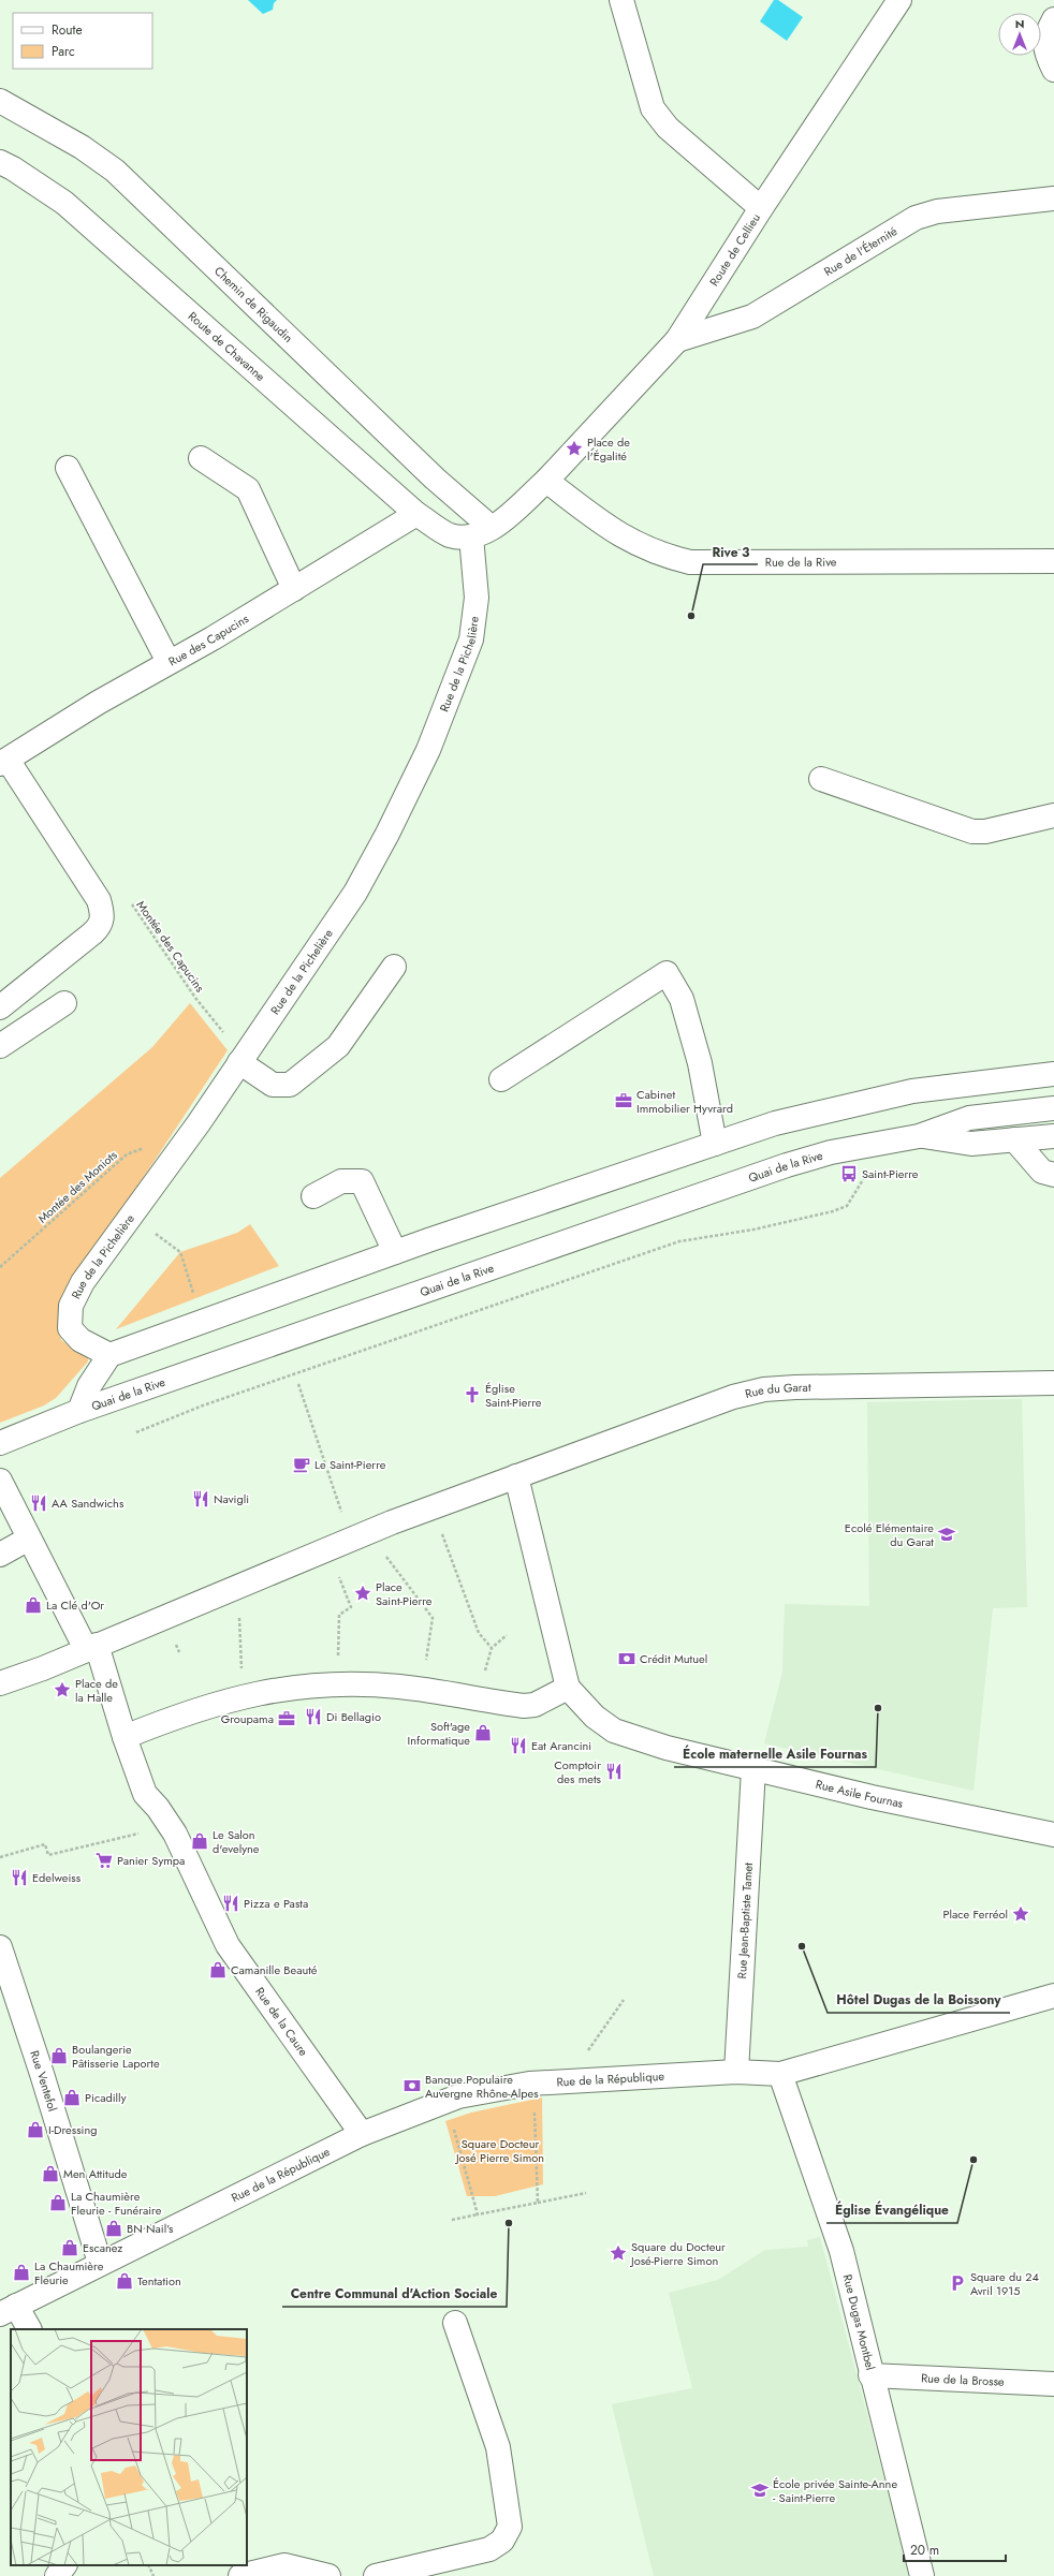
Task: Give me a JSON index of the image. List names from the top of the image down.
{
  "streets": {
    "street": [
      "Route de Cellieu",
      "Rue de l'Éternité",
      "Chemin de Rigaudin",
      "Route de Chavanne",
      "Rue de la Rive",
      "Rue des Capucins",
      "Rue de la Pichelière",
      "Quai de la Rive",
      "Rue du Garat",
      "Rue Asile Fournas",
      "Rue Jean-Baptiste Tamet",
      "Rue de la Caure",
      "Rue de la République",
      "Rue Ventefol",
      "Rue Dugas Montbel",
      "Rue de la Brosse"
    ],
    "path": ["Montée des Capucins", "Montée des Moniots"]
  },
  "crossings": [
    ["Route de Cellieu", "Rue de l'Éternité"],
    ["Route de Cellieu", "Rue de la Rive"],
    ["Chemin de Rigaudin", "Route de Chavanne"],
    ["Chemin de Rigaudin", "Rue de la Pichelière"],
    ["Route de Chavanne", "Rue des Capucins"],
    ["Route de Chavanne", "Rue de la Pichelière"],
    ["Rue Asile Fournas", "Rue Jean-Baptiste Tamet"],
    ["Rue Jean-Baptiste Tamet", "Rue de la République"],
    ["Rue de la Caure", "Rue de la République"],
    ["Rue de la République", "Rue Ventefol"],
    ["Rue de la République", "Rue Dugas Montbel"],
    ["Rue Dugas Montbel", "Rue de la Brosse"]
  ],
  "parks": ["Square Docteur José Pierre Simon"],
  "places": {
    "place": [
      "Place de l'Égalité",
      "Place Saint-Pierre",
      "Place de la Halle",
      "Place Ferréol",
      "Square du Docteur José-Pierre Simon"
    ],
    "other": [
      "Rive 3",
      "École maternelle Asile Fournas",
      "Hôtel Dugas de la Boissony",
      "Église Évangélique",
      "Centre Communal d'Action Sociale"
    ],
    "office": ["Cabinet Immobilier Hyvrard", "Groupama"],
    "bus stop": ["Saint-Pierre"],
    "church": ["Église Saint-Pierre"],
    "cafe": ["Le Saint-Pierre"],
    "restaurant": [
      "Navigli",
      "AA Sandwichs",
      "Di Bellagio",
      "Eat Arancini",
      "Comptoir des mets",
      "Edelweiss",
      "Pizza e Pasta"
    ],
    "school or university": ["Ecolé Elémentaire du Garat", "École privée Sainte-Anne - Saint-Pierre"],
    "shop": [
      "La Clé d'Or",
      "Soft'age Informatique",
      "Le Salon d'evelyne",
      "Camanille Beauté",
      "Boulangerie Pâtisserie Laporte",
      "Picadilly",
      "I-Dressing",
      "Men Attitude",
      "La Chaumière Fleurie - Funéraire",
      "BN Nail’s",
      "Escanez",
      "La Chaumière Fleurie",
      "Tentation"
    ],
    "bank": ["Crédit Mutuel", "Banque Populaire Auvergne Rhône-Alpes"],
    "supermarket": ["Panier Sympa"],
    "parking": ["Square du 24 Avril 1915"]
  },
  "legend": ["Route", "Parc"],
  "scale_bar": "20 m",
  "north": "top"
}
